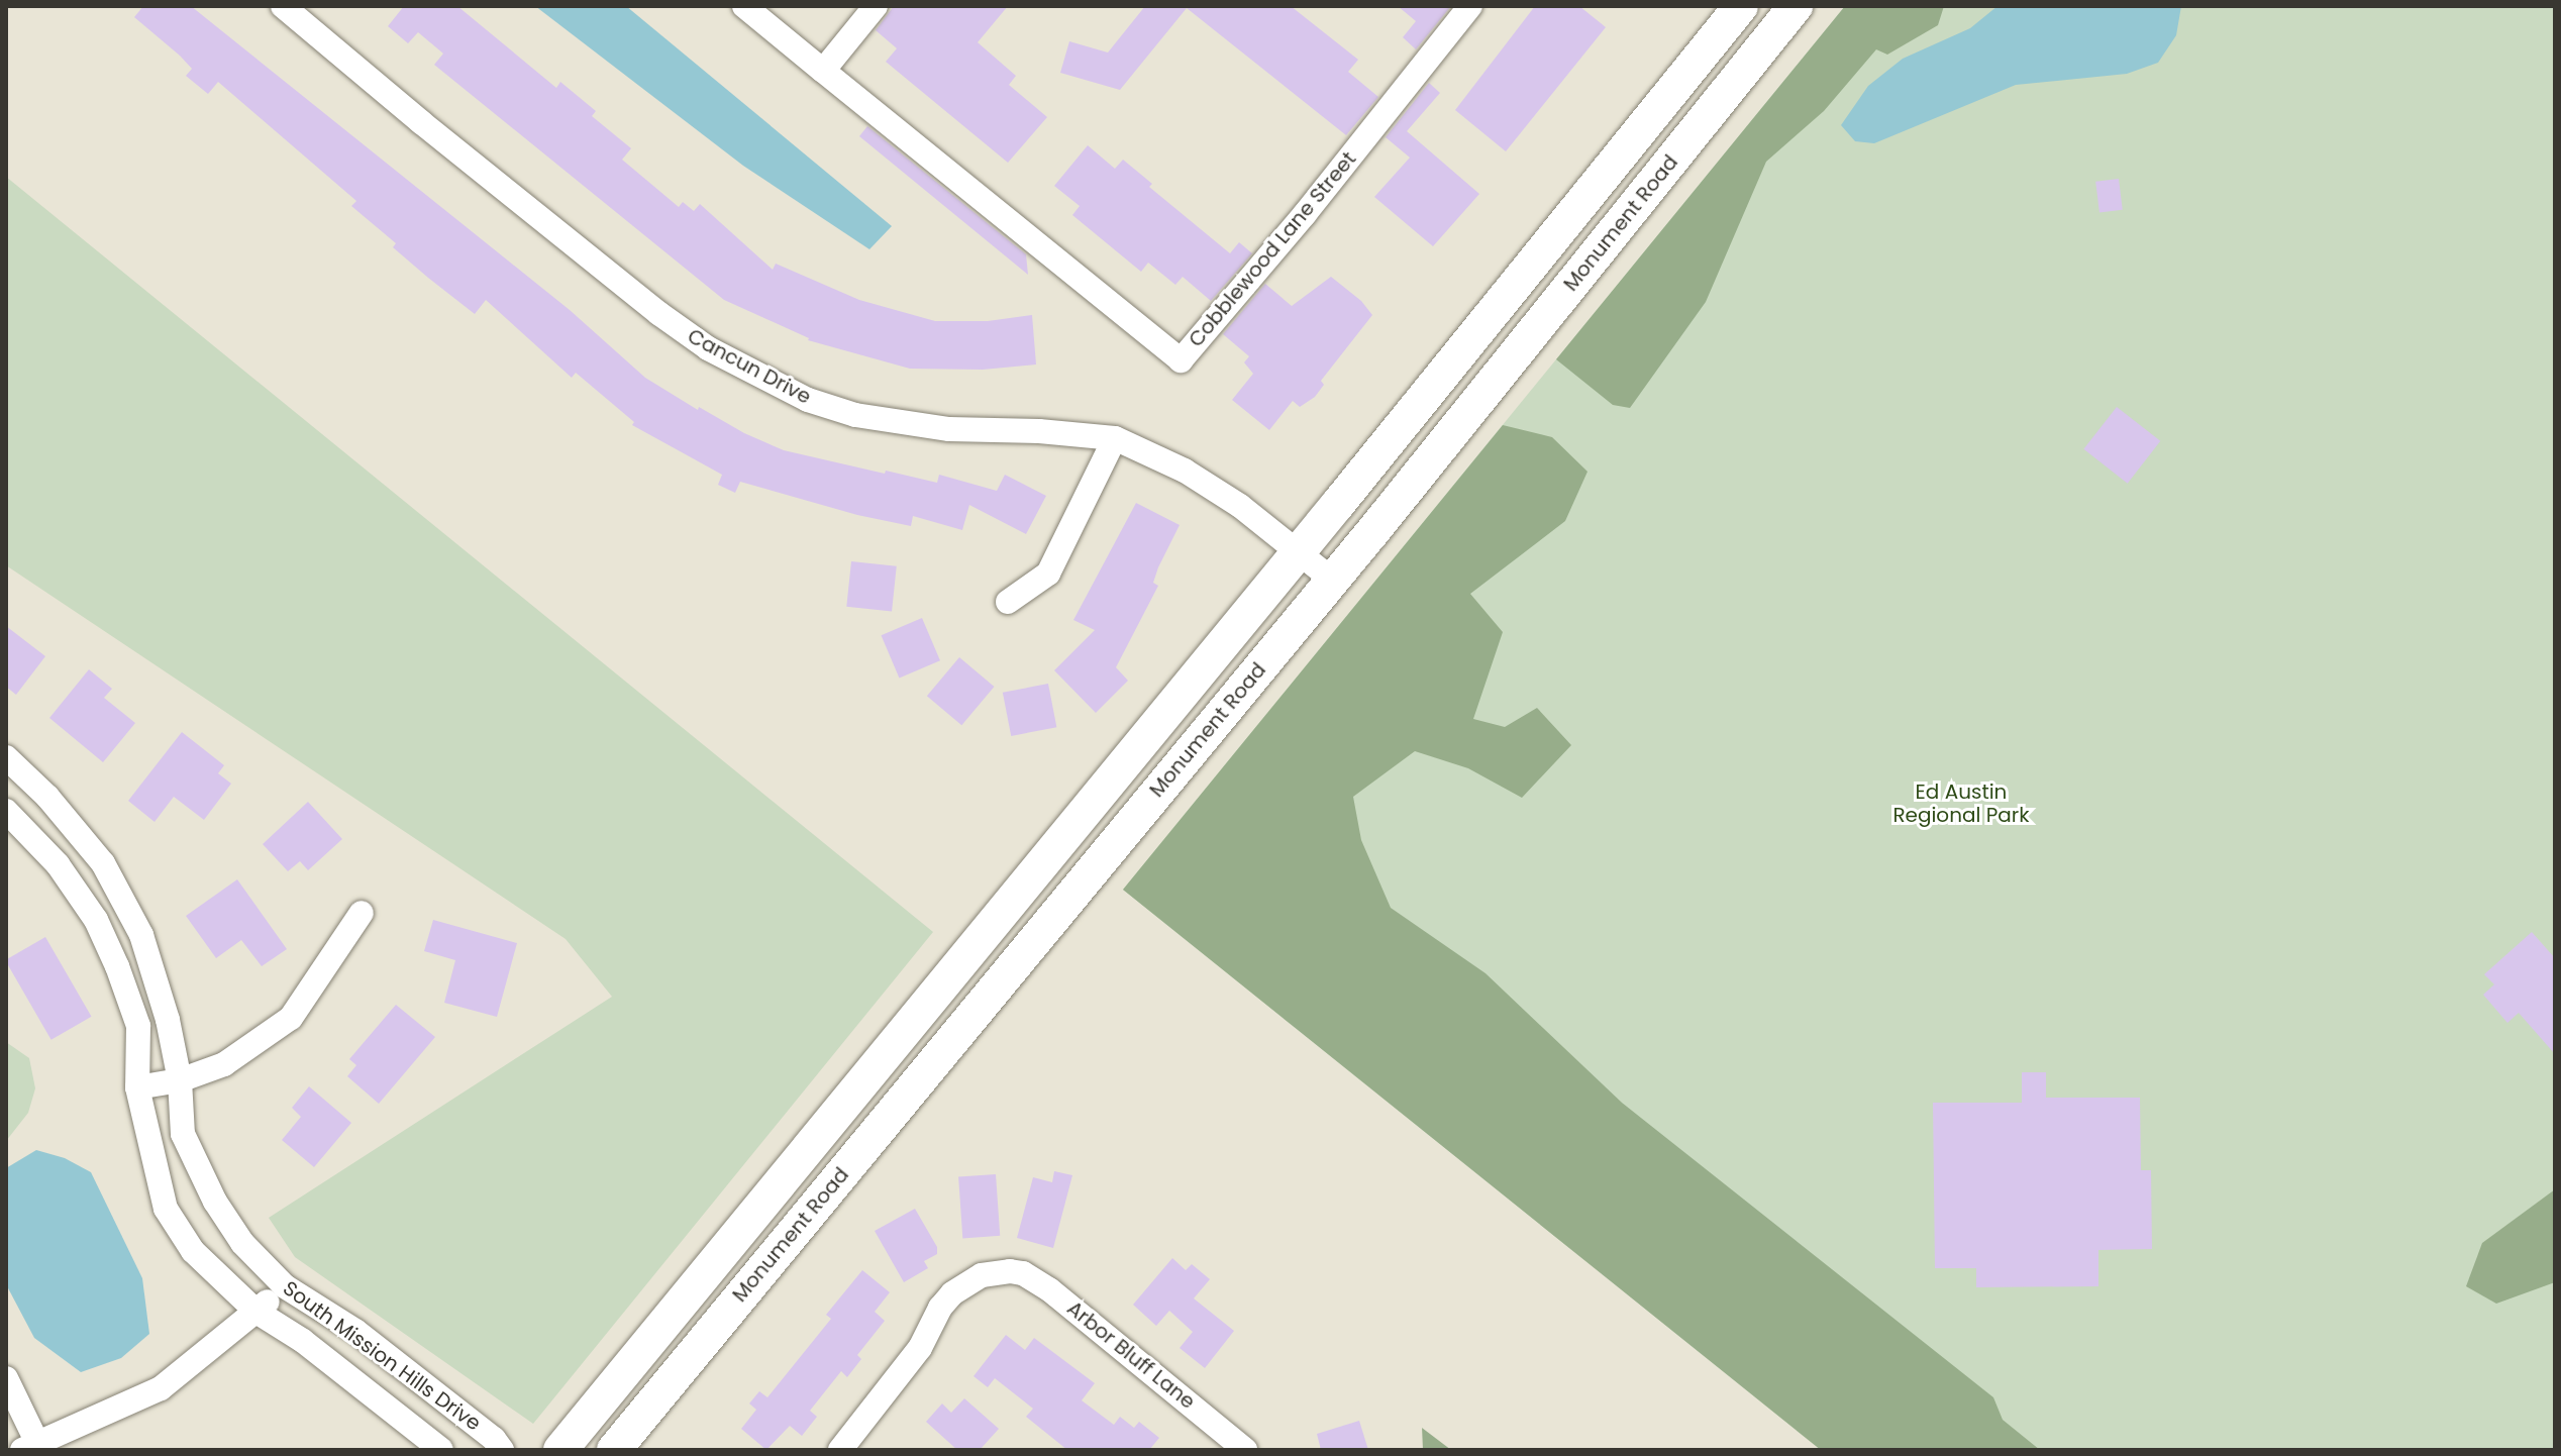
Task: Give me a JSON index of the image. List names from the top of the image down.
{
  "streets": {
    "street": [
      "Monument Road",
      "Cobblewood Lane Street",
      "Cancun Drive",
      "Arbor Bluff Lane",
      "South Mission Hills Drive"
    ]
  },
  "crossings": [
    ["Monument Road", "Cancun Drive"]
  ],
  "parks": ["Ed Austin Regional Park"]
}
